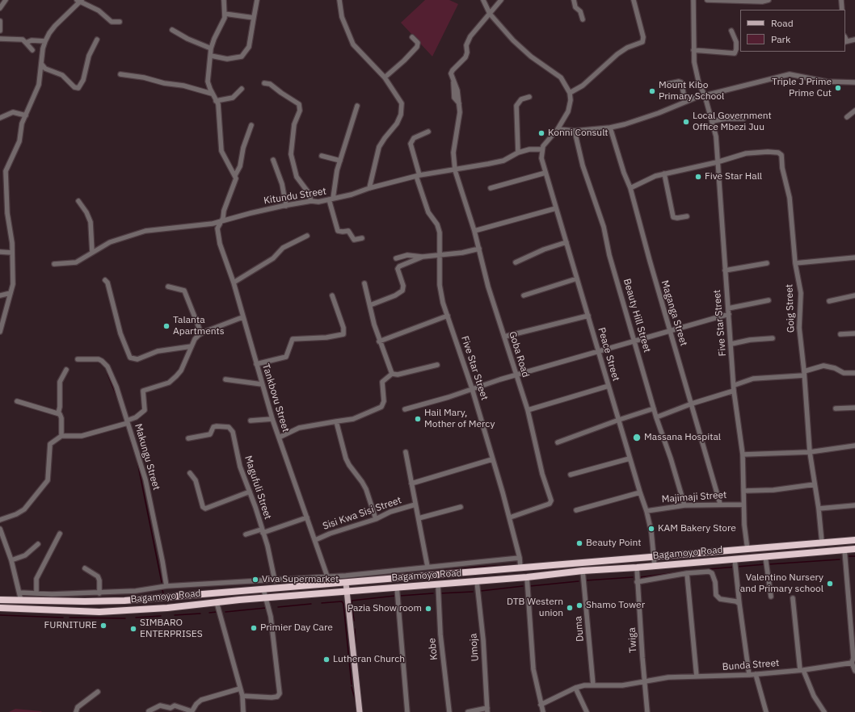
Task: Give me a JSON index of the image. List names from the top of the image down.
{
  "streets": {
    "highway": ["Bagamoyo Road"],
    "street": [
      "Kitundu Street",
      "Goig Street",
      "Maganga Street",
      "Beauty Hill Street",
      "Five Star Street",
      "Goba Road",
      "Peace Street",
      "Tankbovu Street",
      "Makungu Street",
      "Magufuli Street",
      "Majimaji Street",
      "Sisi Kwa Sisi Street",
      "Duma",
      "Twiga",
      "Umoja",
      "Kobe",
      "Bunda Street"
    ]
  },
  "crossings": [
    ["Kitundu Street", "Five Star Street"],
    ["Kitundu Street", "Goba Road"],
    ["Kitundu Street", "Peace Street"],
    ["Kitundu Street", "Tankbovu Street"],
    ["Goig Street", "Five Star Street"],
    ["Goig Street", "Bagamoyo Road"],
    ["Maganga Street", "Majimaji Street"],
    ["Beauty Hill Street", "Majimaji Street"],
    ["Five Star Street", "Goba Road"],
    ["Five Star Street", "Majimaji Street"],
    ["Five Star Street", "Bagamoyo Road"],
    ["Peace Street", "Majimaji Street"],
    ["Peace Street", "Bagamoyo Road"],
    ["Tankbovu Street", "Sisi Kwa Sisi Street"],
    ["Bagamoyo Road", "Duma"],
    ["Bagamoyo Road", "Twiga"],
    ["Bagamoyo Road", "Umoja"],
    ["Bagamoyo Road", "Kobe"],
    ["Duma", "Bunda Street"],
    ["Twiga", "Bunda Street"]
  ],
  "places": [
    "Triple J Prime Prime Cut",
    "Mount Kibo Primary School",
    "Local Government Office Mbezi Juu",
    "Konni Consult",
    "Five Star Hall",
    "Talanta Apartments",
    "Hail Mary, Mother of Mercy",
    "Massana Hospital",
    "KAM Bakery Store",
    "Beauty Point",
    "Viva Supermarket",
    "Valentino Nursery and Primary school",
    "Shamo Tower",
    "DTB Western union",
    "Pazia Show room",
    "FURNITURE",
    "Primier Day Care",
    "SIMBARO ENTERPRISES",
    "Lutheran Church"
  ],
  "legend": ["Road", "Park"]
}
